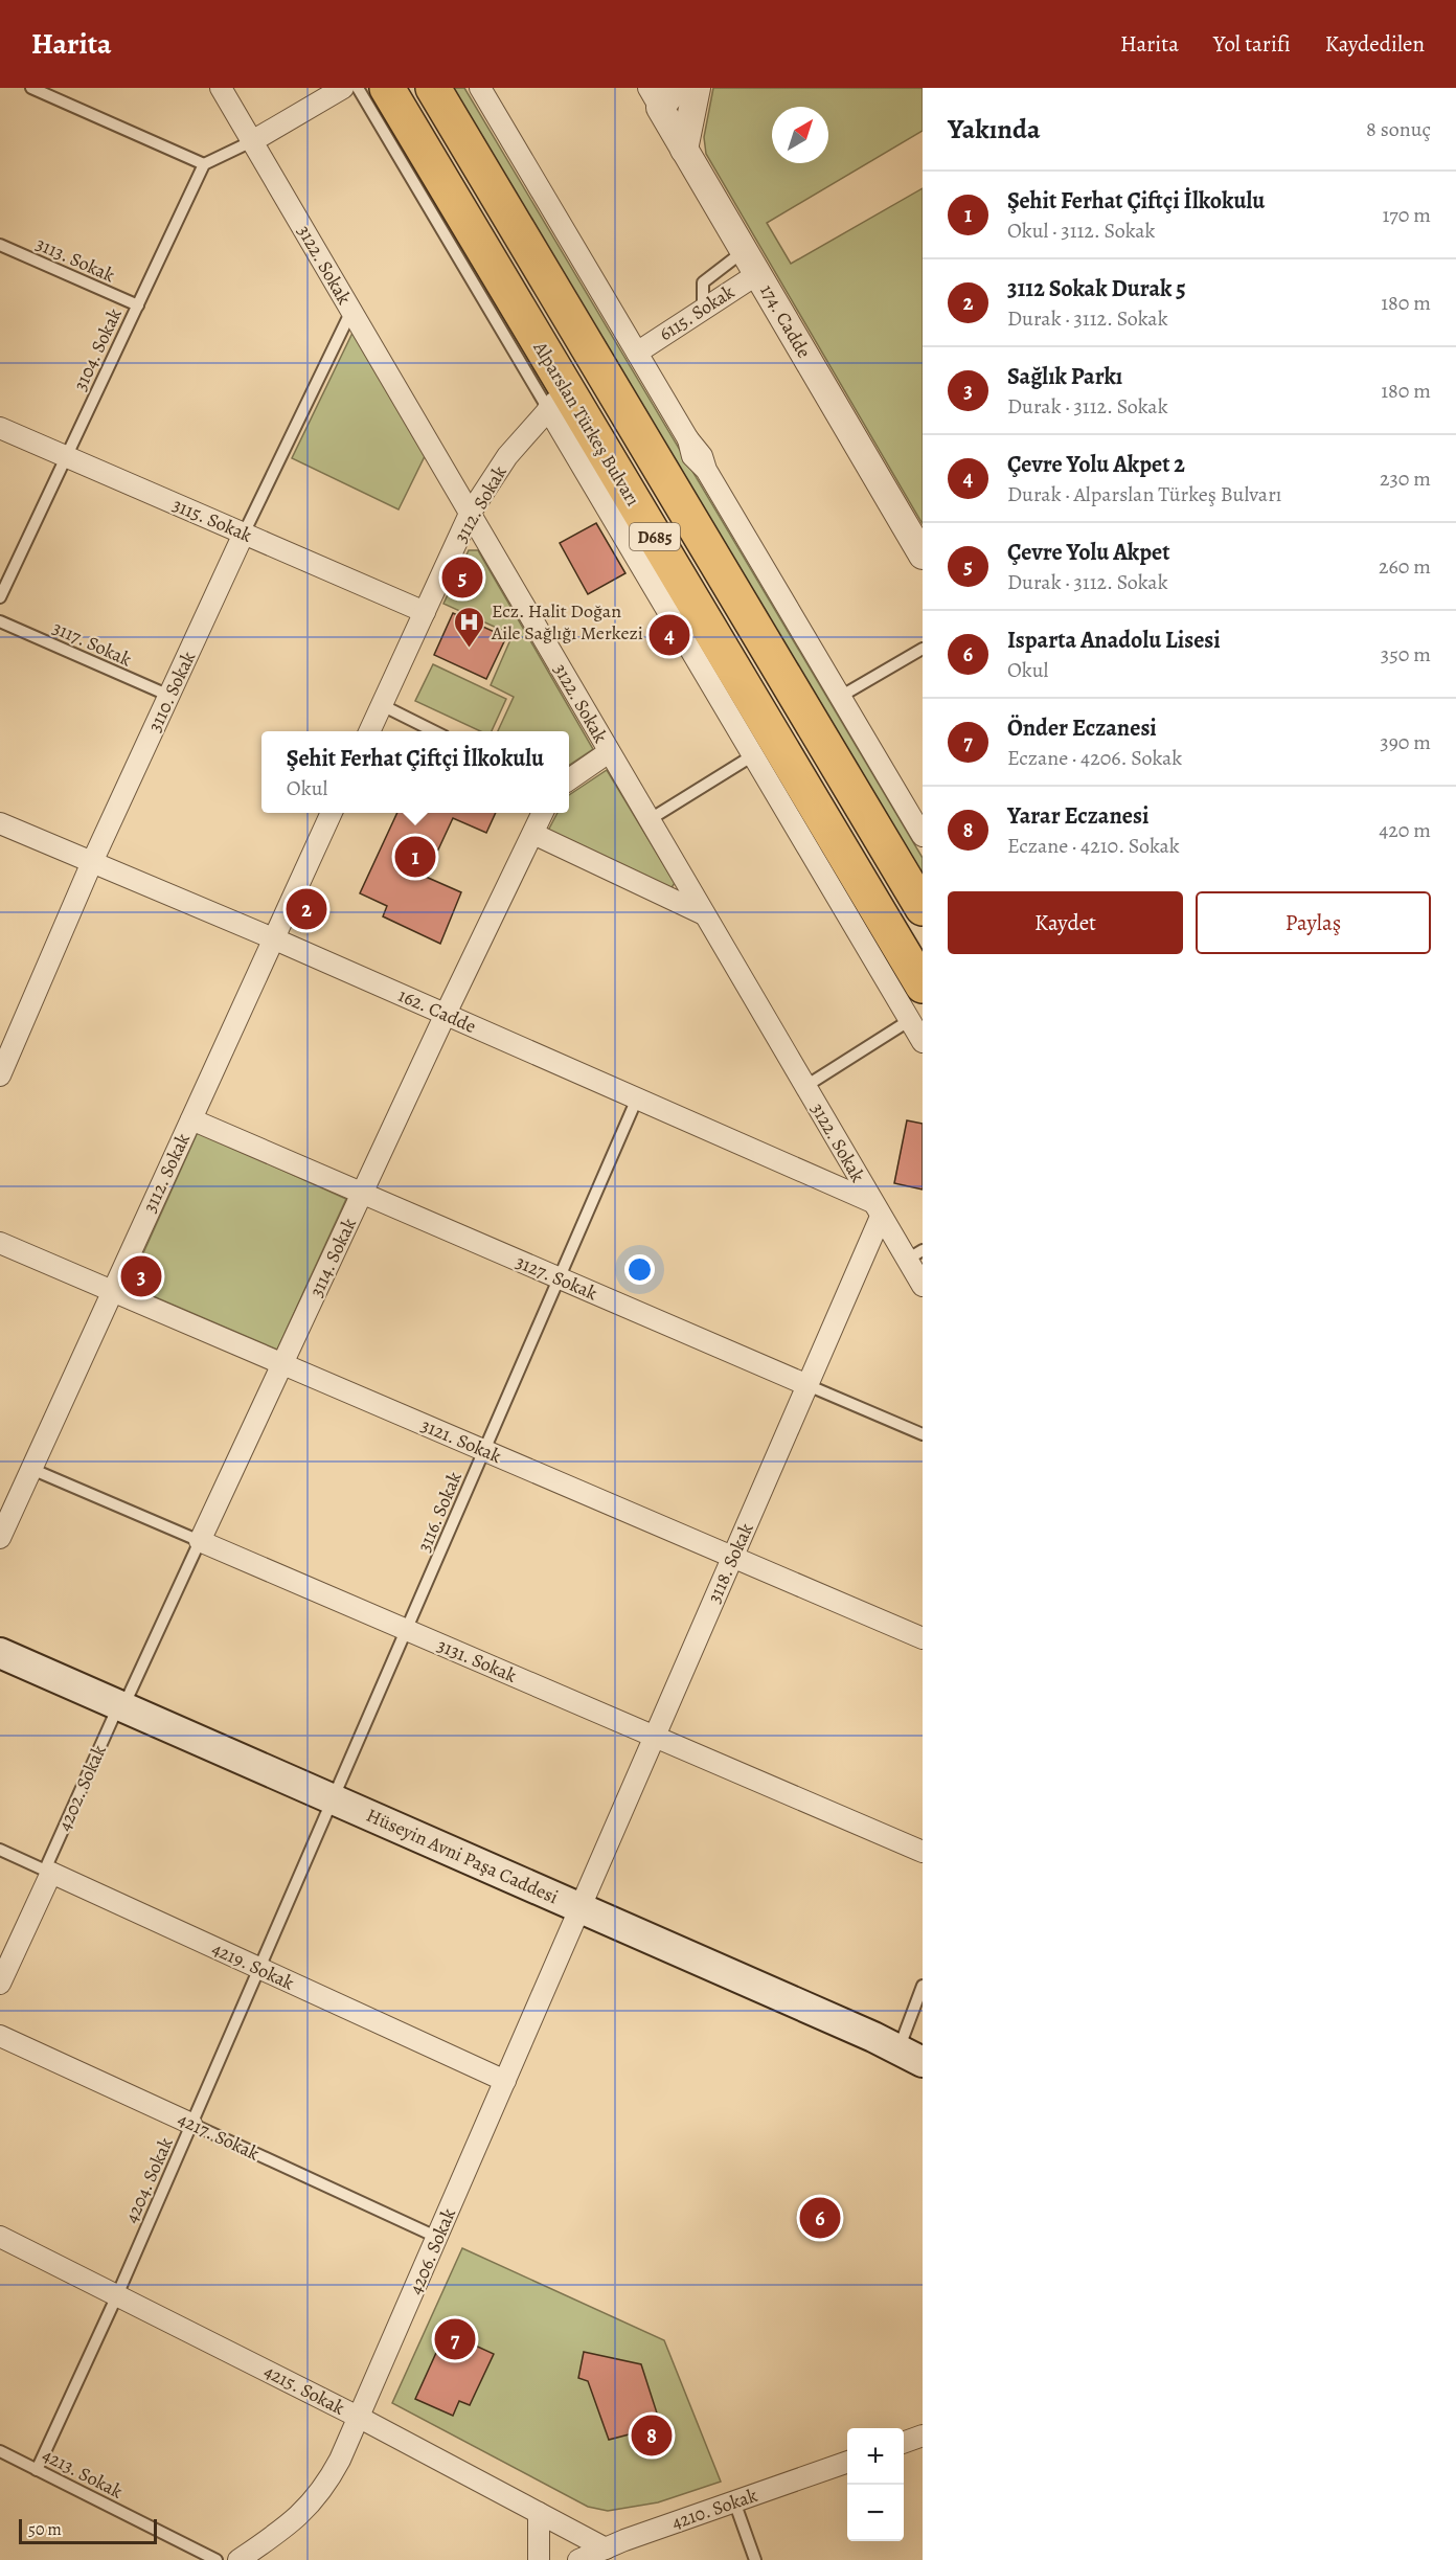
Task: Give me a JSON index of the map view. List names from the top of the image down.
{
  "streets": {
    "highway": ["Alparslan Türkeş Bulvarı", "D685"],
    "main road": ["Hüseyin Avni Paşa Caddesi"],
    "street": [
      "3122. Sokak",
      "6115. Sokak",
      "174. Cadde",
      "3112. Sokak",
      "3115. Sokak",
      "3110. Sokak",
      "162. Cadde",
      "3114. Sokak",
      "3127. Sokak",
      "3121. Sokak",
      "3118. Sokak",
      "3131. Sokak",
      "4202. Sokak",
      "4219. Sokak",
      "4217. Sokak",
      "4206. Sokak",
      "4215. Sokak",
      "4210. Sokak"
    ],
    "lane": [
      "3113. Sokak",
      "3104. Sokak",
      "3117. Sokak",
      "3116. Sokak",
      "4204. Sokak",
      "4213. Sokak"
    ]
  },
  "crossings": [
    ["3113. Sokak", "3104. Sokak"],
    ["3122. Sokak", "3112. Sokak"],
    ["3122. Sokak", "3110. Sokak"],
    ["3122. Sokak", "162. Cadde"],
    ["3122. Sokak", "3118. Sokak"],
    ["6115. Sokak", "174. Cadde"],
    ["3104. Sokak", "3115. Sokak"],
    ["Alparslan Türkeş Bulvarı", "3112. Sokak"],
    ["3112. Sokak", "3115. Sokak"],
    ["3112. Sokak", "162. Cadde"],
    ["3112. Sokak", "3127. Sokak"],
    ["3112. Sokak", "3121. Sokak"],
    ["3112. Sokak", "3131. Sokak"],
    ["3115. Sokak", "3110. Sokak"],
    ["3117. Sokak", "3110. Sokak"],
    ["3110. Sokak", "162. Cadde"],
    ["162. Cadde", "3114. Sokak"],
    ["162. Cadde", "3116. Sokak"],
    ["162. Cadde", "3118. Sokak"],
    ["3114. Sokak", "3127. Sokak"],
    ["3114. Sokak", "3121. Sokak"],
    ["3114. Sokak", "3131. Sokak"],
    ["3114. Sokak", "4202. Sokak"],
    ["3114. Sokak", "Hüseyin Avni Paşa Caddesi"],
    ["3127. Sokak", "3116. Sokak"],
    ["3127. Sokak", "3118. Sokak"],
    ["3121. Sokak", "3116. Sokak"],
    ["3121. Sokak", "3118. Sokak"],
    ["3116. Sokak", "3131. Sokak"],
    ["3116. Sokak", "Hüseyin Avni Paşa Caddesi"],
    ["3116. Sokak", "4204. Sokak"],
    ["3118. Sokak", "3131. Sokak"],
    ["3118. Sokak", "Hüseyin Avni Paşa Caddesi"],
    ["3118. Sokak", "4206. Sokak"],
    ["4202. Sokak", "Hüseyin Avni Paşa Caddesi"],
    ["4202. Sokak", "4219. Sokak"],
    ["Hüseyin Avni Paşa Caddesi", "4204. Sokak"],
    ["Hüseyin Avni Paşa Caddesi", "4206. Sokak"],
    ["4219. Sokak", "4204. Sokak"],
    ["4219. Sokak", "4206. Sokak"],
    ["4217. Sokak", "4204. Sokak"],
    ["4217. Sokak", "4206. Sokak"],
    ["4204. Sokak", "4215. Sokak"],
    ["4204. Sokak", "4213. Sokak"],
    ["4206. Sokak", "4215. Sokak"],
    ["4215. Sokak", "4210. Sokak"]
  ],
  "places": {
    "hospital": ["Ecz. Halit Doğan Aile Sağlığı Merkezi"]
  },
  "scale_bar": "50 m",
  "north": "top right",
  "page": {
    "header": "Harita",
    "nav": ["Harita", "Yol tarifi", "Kaydedilen"],
    "heading": ["Yakında", "8 sonuç"],
    "list": [
      {
        "mark": "1",
        "name": "Şehit Ferhat Çiftçi İlkokulu",
        "note": "Okul · 3112. Sokak",
        "value": "170 m"
      },
      {
        "mark": "2",
        "name": "3112 Sokak Durak 5",
        "note": "Durak · 3112. Sokak",
        "value": "180 m"
      },
      {
        "mark": "3",
        "name": "Sağlık Parkı",
        "note": "Durak · 3112. Sokak",
        "value": "180 m"
      },
      {
        "mark": "4",
        "name": "Çevre Yolu Akpet 2",
        "note": "Durak · Alparslan Türkeş Bulvarı",
        "value": "230 m"
      },
      {
        "mark": "5",
        "name": "Çevre Yolu Akpet",
        "note": "Durak · 3112. Sokak",
        "value": "260 m"
      },
      {
        "mark": "6",
        "name": "Isparta Anadolu Lisesi",
        "note": "Okul",
        "value": "350 m"
      },
      {
        "mark": "7",
        "name": "Önder Eczanesi",
        "note": "Eczane · 4206. Sokak",
        "value": "390 m"
      },
      {
        "mark": "8",
        "name": "Yarar Eczanesi",
        "note": "Eczane · 4210. Sokak",
        "value": "420 m"
      }
    ],
    "pins": [
      "5",
      "4",
      "1",
      "2",
      "3",
      "6",
      "7",
      "8"
    ],
    "popup": ["Şehit Ferhat Çiftçi İlkokulu", "Okul"],
    "buttons": ["Kaydet", "Paylaş"],
    "map_buttons": ["+", "−"],
    "scale": "50 m"
  }
}
